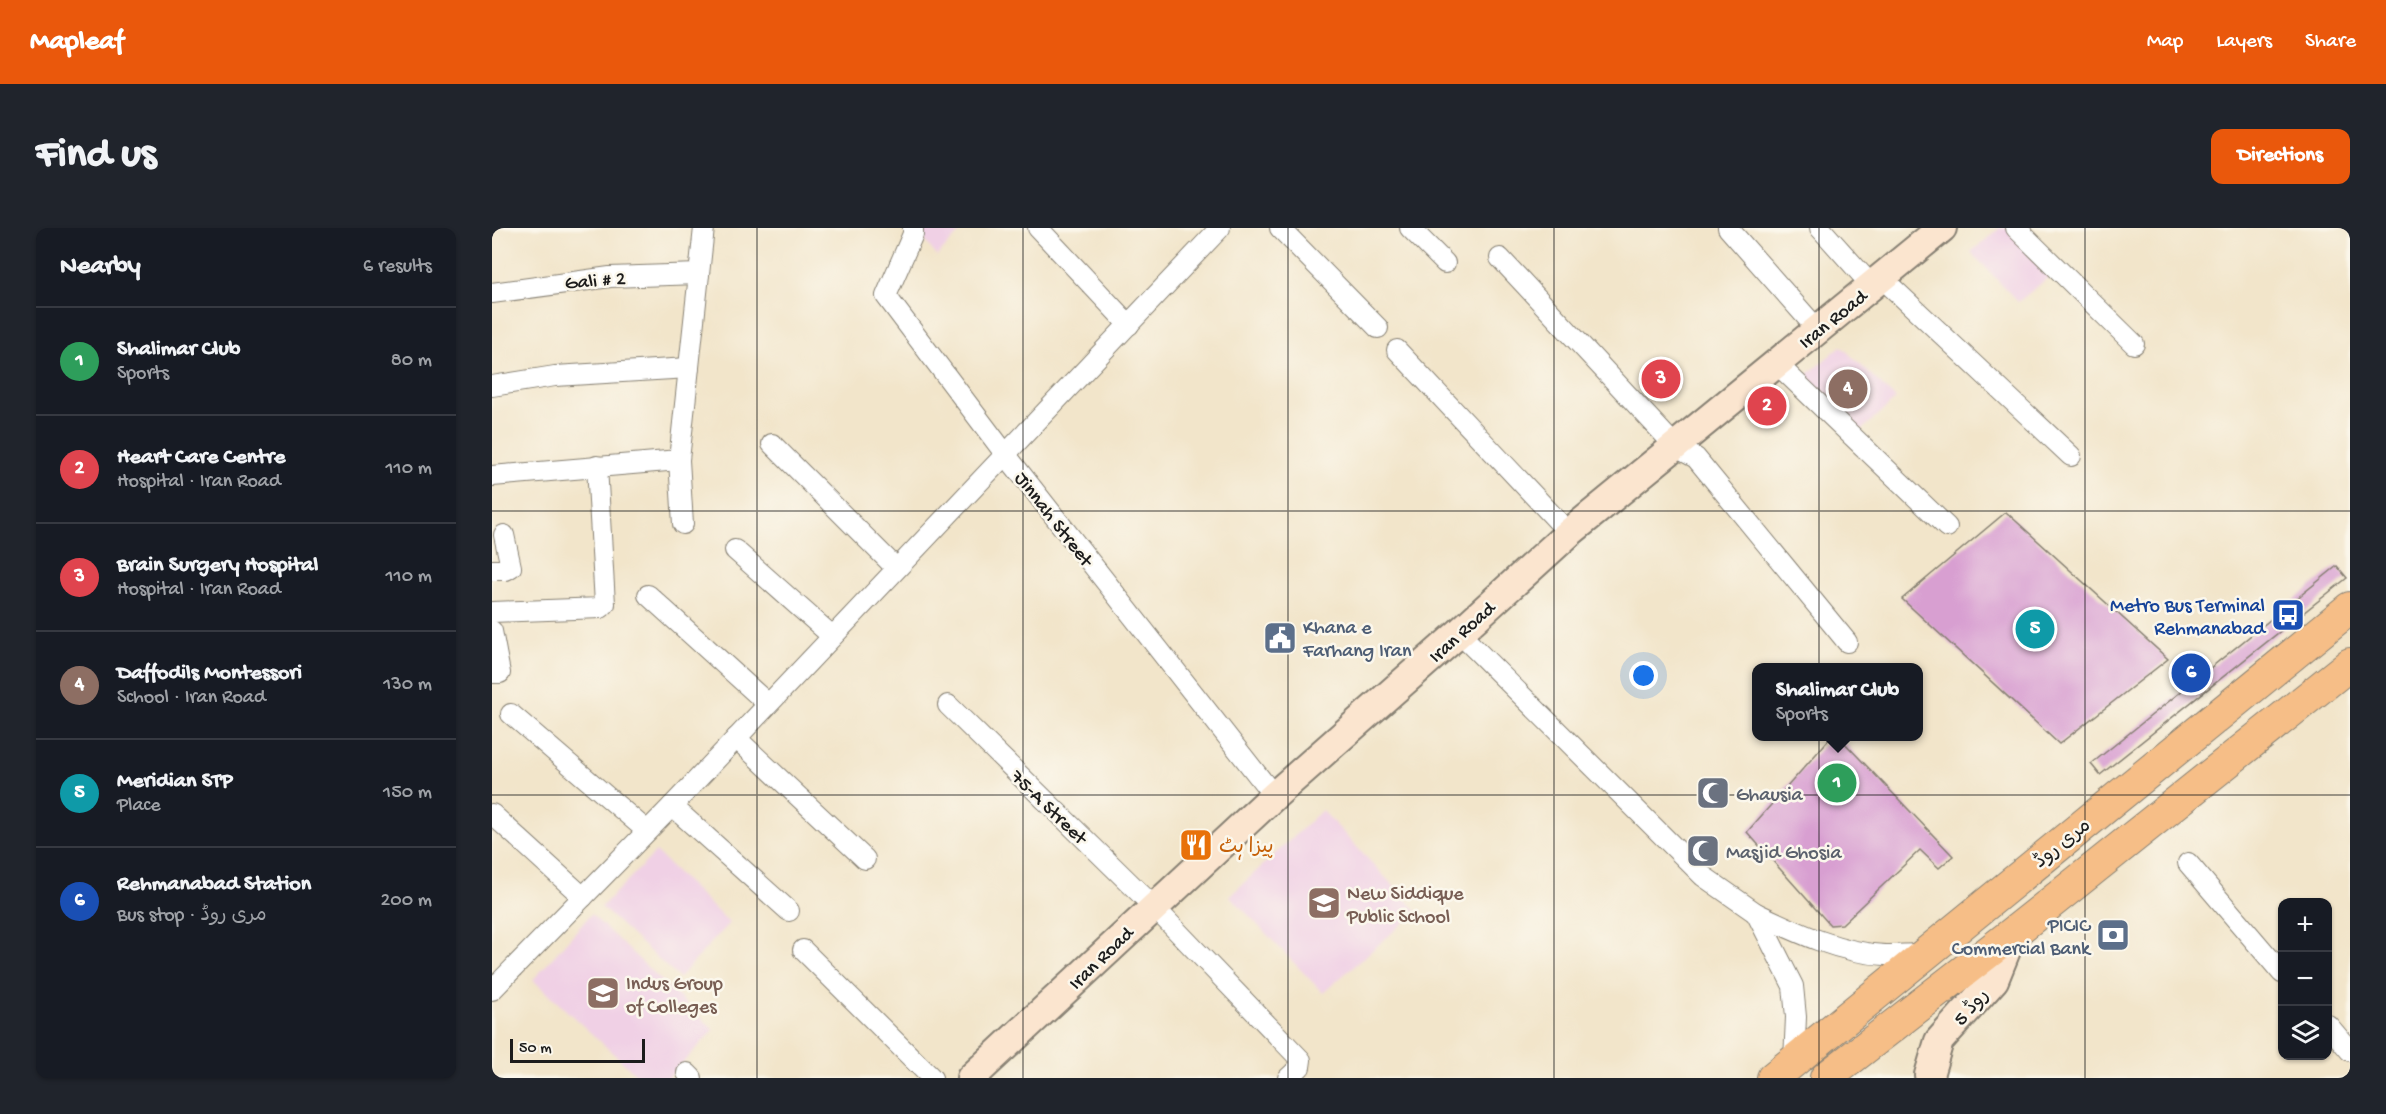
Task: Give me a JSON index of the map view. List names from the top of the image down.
{
  "streets": {
    "main road": ["Iran Road", "مری روڈ", "روڈ 5"],
    "street": ["Gali # 2", "Jinnah Street", "75-A Street"]
  },
  "crossings": [
    ["Iran Road", "Jinnah Street"],
    ["Iran Road", "75-A Street"]
  ],
  "places": {
    "bus stop": ["Metro Bus Terminal Rehmanabad"],
    "public building": ["Khana e Farhang Iran"],
    "mosque": ["Ghausia", "Masjid Ghosia"],
    "restaurant": ["پیزا ہٹ"],
    "school or university": ["New Siddique Public School", "Indus Group of Colleges"],
    "bank": ["PICIC Commercial Bank"]
  },
  "scale_bar": "50 m",
  "page": {
    "header": "Mapleaf",
    "nav": ["Map", "Layers", "Share"],
    "buttons": "Directions",
    "title": "Find us",
    "heading": ["Nearby", "6 results"],
    "list": [
      {
        "mark": "1",
        "name": "Shalimar Club",
        "note": "Sports",
        "value": "80 m"
      },
      {
        "mark": "2",
        "name": "Heart Care Centre",
        "note": "Hospital · Iran Road",
        "value": "110 m"
      },
      {
        "mark": "3",
        "name": "Brain Surgery Hospital",
        "note": "Hospital · Iran Road",
        "value": "110 m"
      },
      {
        "mark": "4",
        "name": "Daffodils Montessori",
        "note": "School · Iran Road",
        "value": "130 m"
      },
      {
        "mark": "5",
        "name": "Meridian STP",
        "note": "Place",
        "value": "150 m"
      },
      {
        "mark": "6",
        "name": "Rehmanabad Station",
        "note": "Bus stop · مری روڈ",
        "value": "200 m"
      }
    ],
    "pins": [
      "3",
      "4",
      "2",
      "5",
      "6",
      "1"
    ],
    "popup": ["Shalimar Club", "Sports"],
    "map_buttons": ["+", "−"],
    "scale": "50 m"
  }
}
